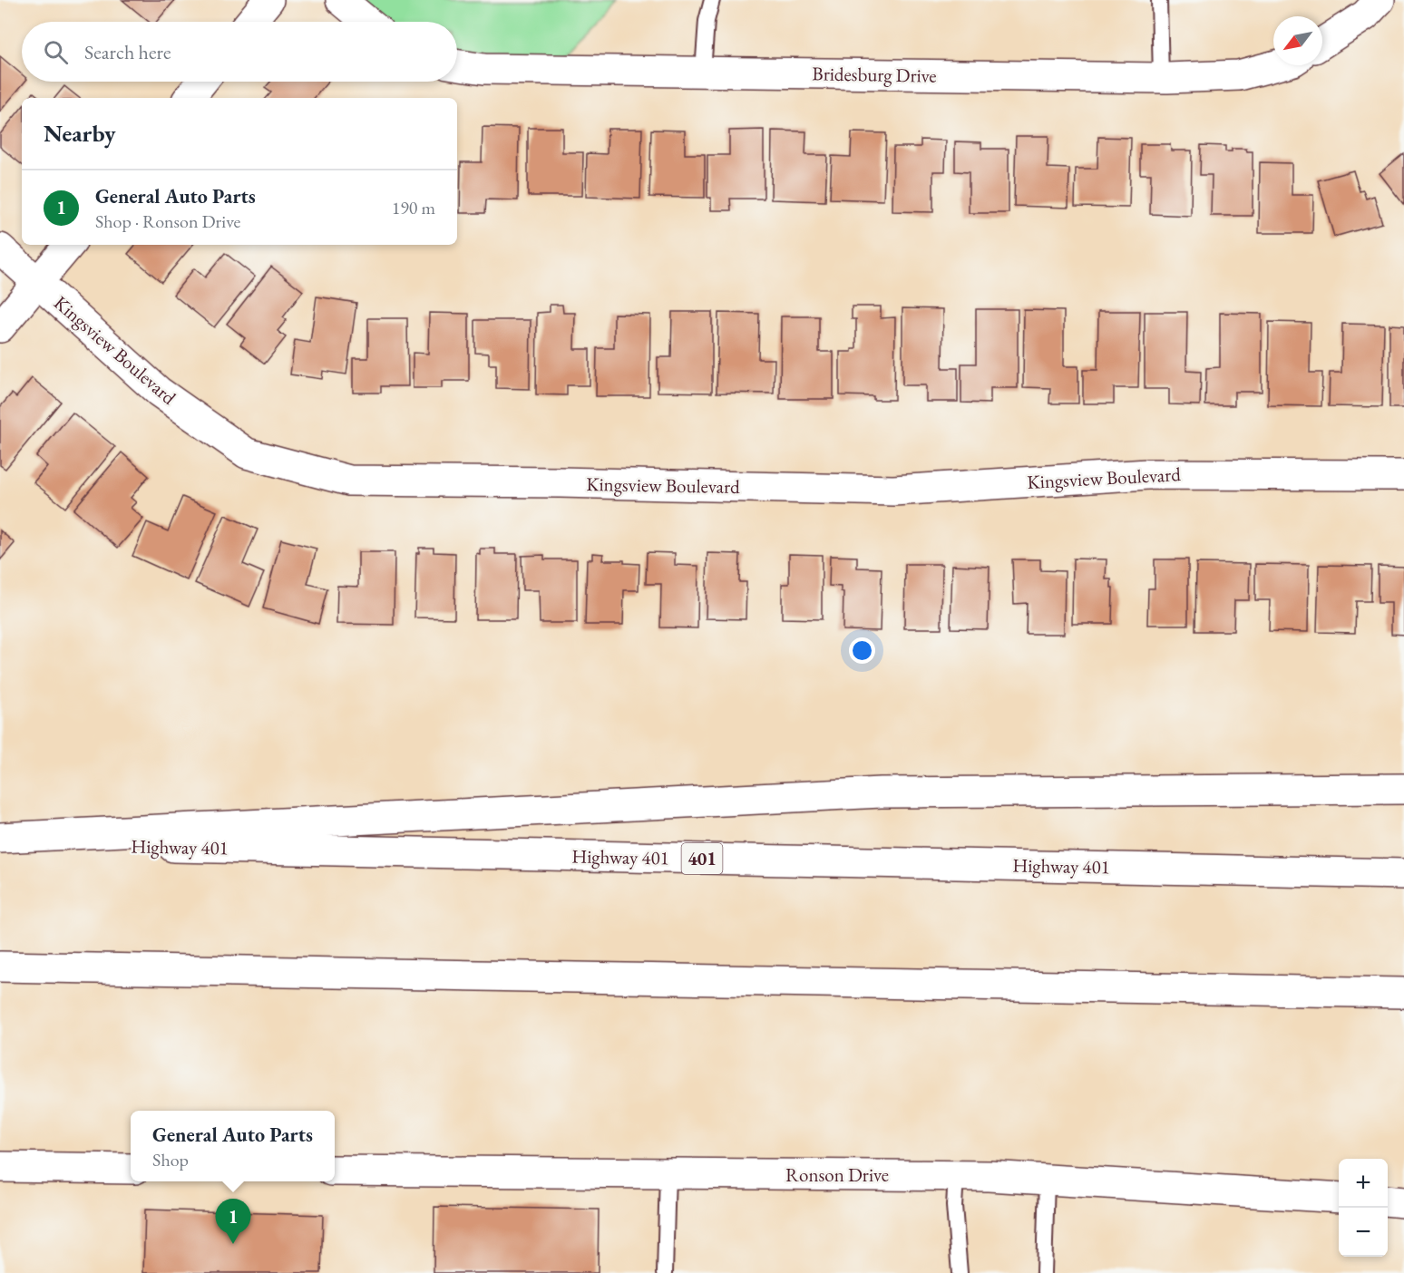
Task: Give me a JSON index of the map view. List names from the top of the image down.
{
  "streets": {
    "main road": [
      "Bridesburg Drive",
      "Kingsview Boulevard",
      "Highway 401",
      "401",
      "Ronson Drive"
    ]
  },
  "north": "bottom left",
  "page": {
    "search": "Search here",
    "heading": "Nearby",
    "list": [
      {
        "mark": "1",
        "name": "General Auto Parts",
        "note": "Shop · Ronson Drive",
        "value": "190 m"
      }
    ],
    "popup": ["General Auto Parts", "Shop"],
    "map_buttons": ["+", "−"],
    "pins": "1"
  }
}
